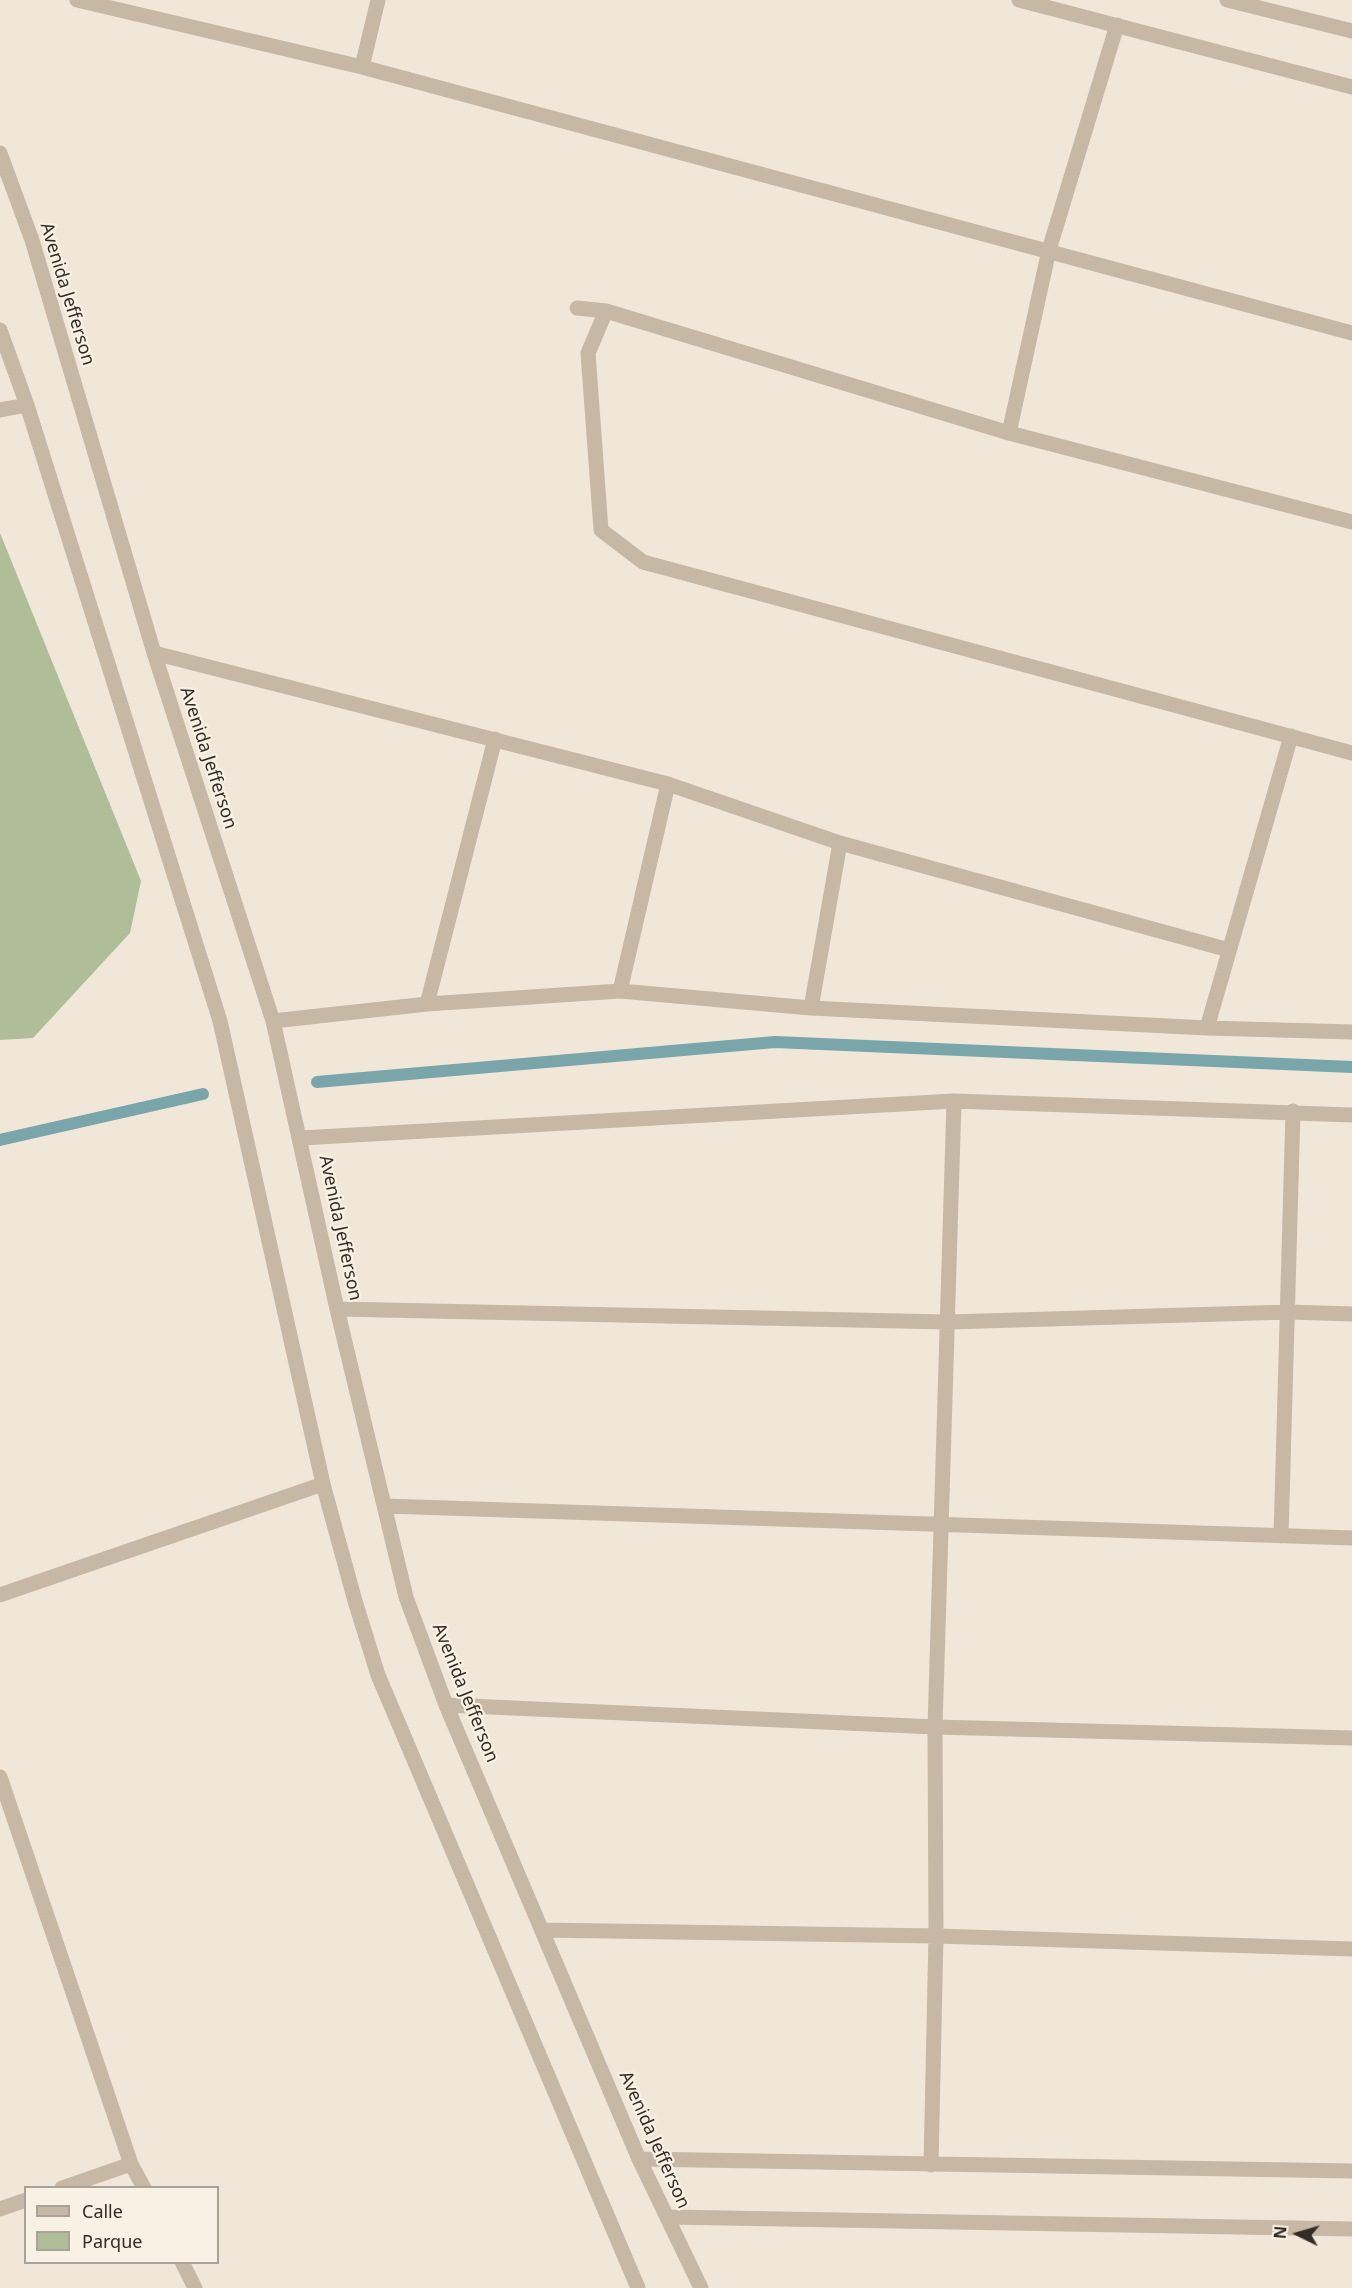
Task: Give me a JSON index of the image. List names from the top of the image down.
{
  "streets": {
    "street": ["Avenida Jefferson"]
  },
  "legend": ["Calle", "Parque"],
  "north": "left"
}
